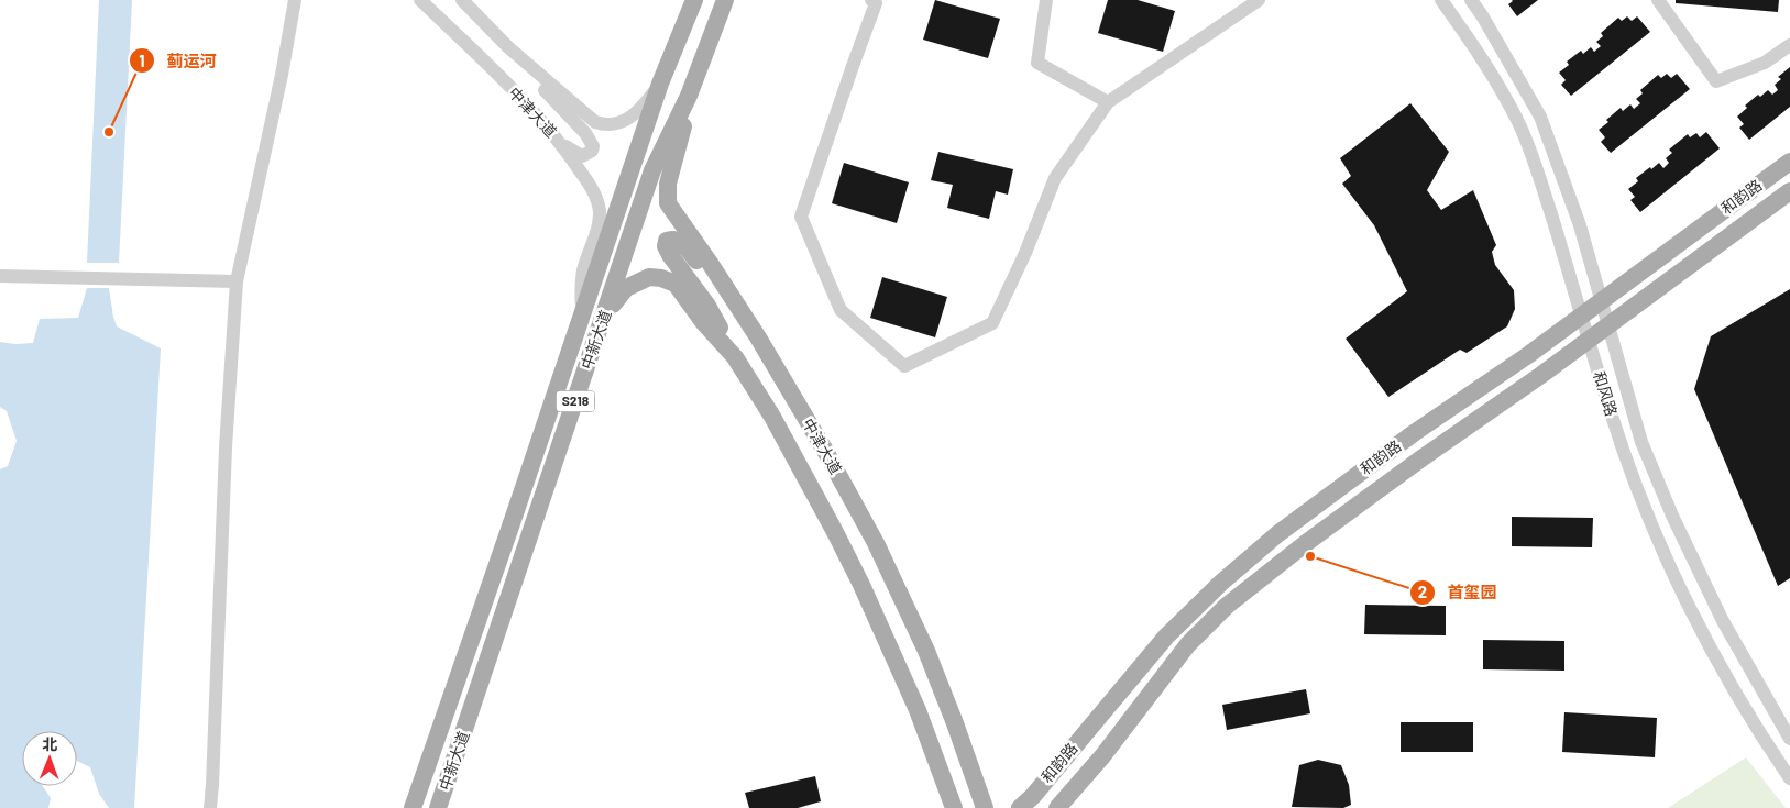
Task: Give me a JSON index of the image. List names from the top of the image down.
{
  "streets": {
    "main road": [
      "中津大道",
      "和韵路",
      "中新大道",
      "S218"
    ],
    "street": ["和风路"]
  },
  "crossings": [
    ["中津大道", "中新大道"],
    ["和韵路", "和风路"]
  ],
  "places": ["蓟运河", "首玺园"],
  "north": "top"
}
